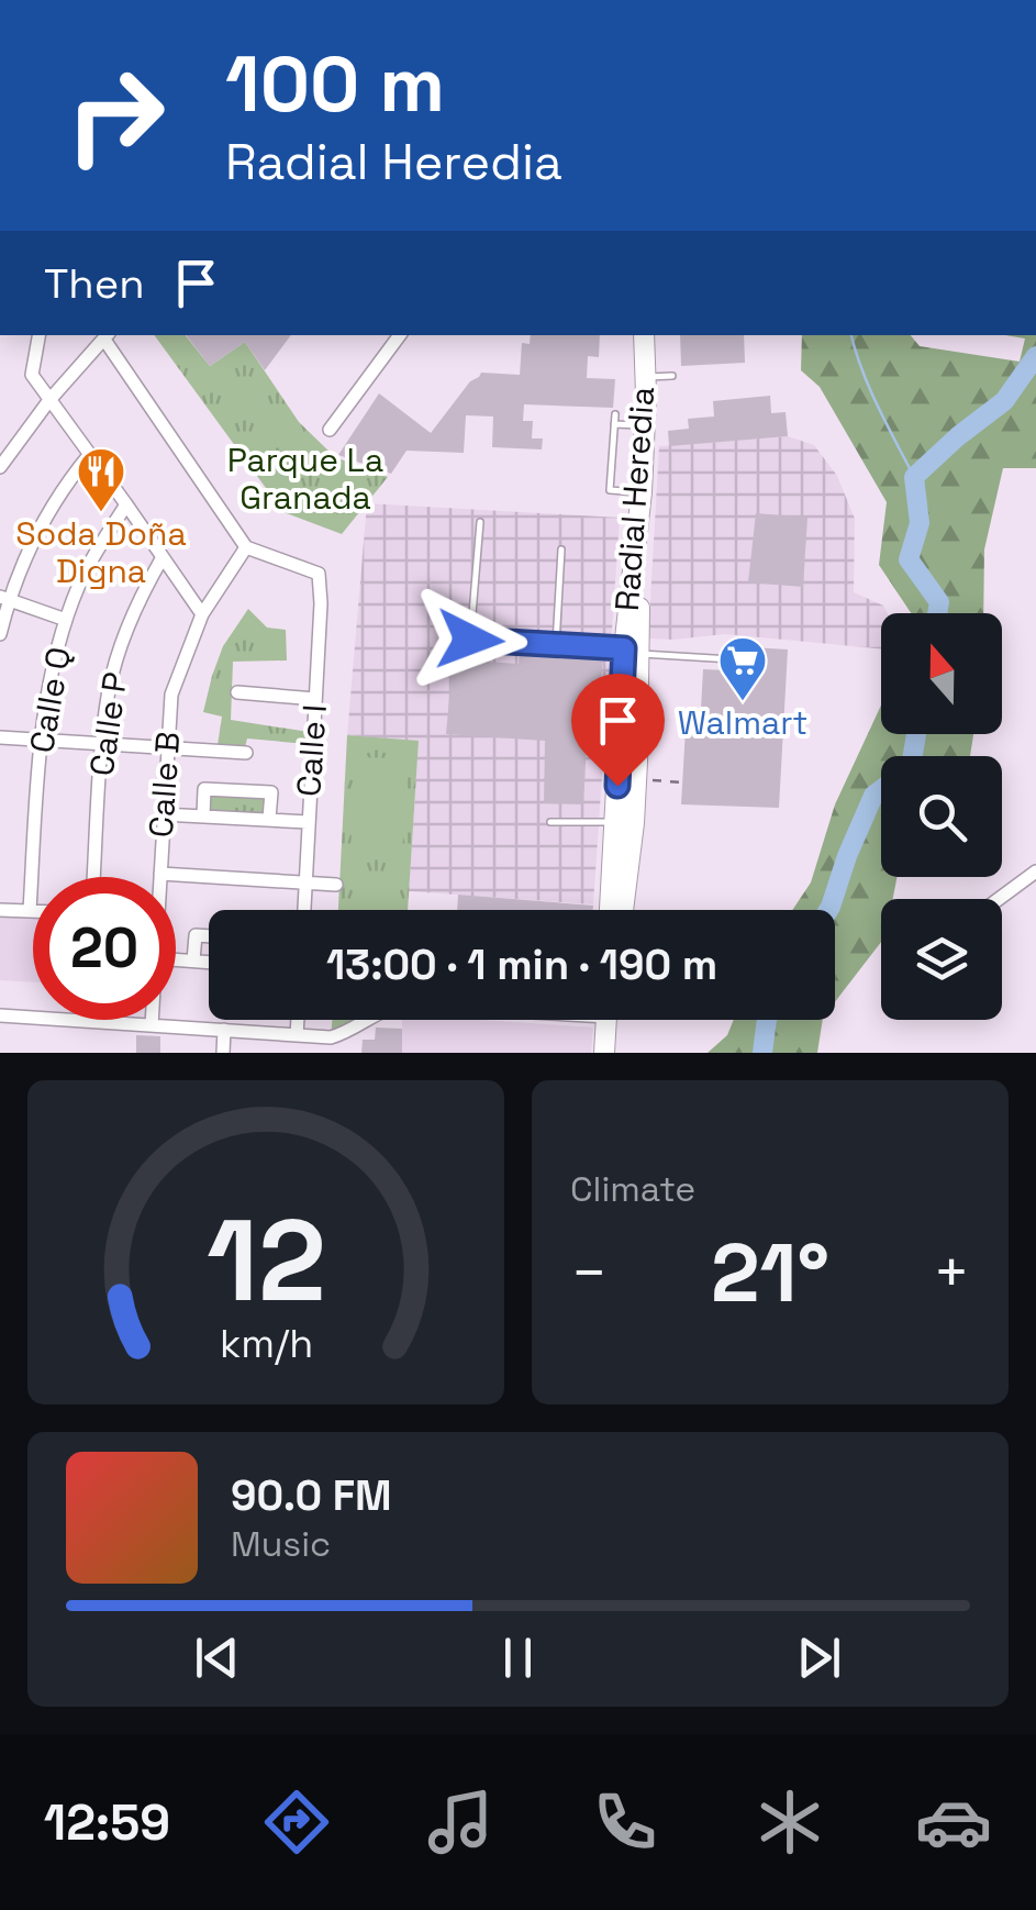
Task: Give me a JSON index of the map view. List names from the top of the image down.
{
  "streets": {
    "main road": ["Radial Heredia"],
    "street": [
      "Calle Q",
      "Calle P",
      "Calle I",
      "Calle B"
    ]
  },
  "crossings": [
    ["Calle I", "Calle B"]
  ],
  "parks": ["Parque La Granada"],
  "places": {
    "restaurant": ["Soda Doña Digna"],
    "supermarket": ["Walmart"]
  },
  "north": "top",
  "page": {
    "turn": ["100 m", "Radial Heredia"],
    "then": "Then",
    "limit": "20",
    "trip": "13:00 · 1 min · 190 m",
    "tile": "Climate",
    "heat": ["−", "21°", "+"],
    "song": ["90.0 FM", "Music"],
    "tabs": "12:59",
    "gauge": ["12", "km/h"]
  }
}
